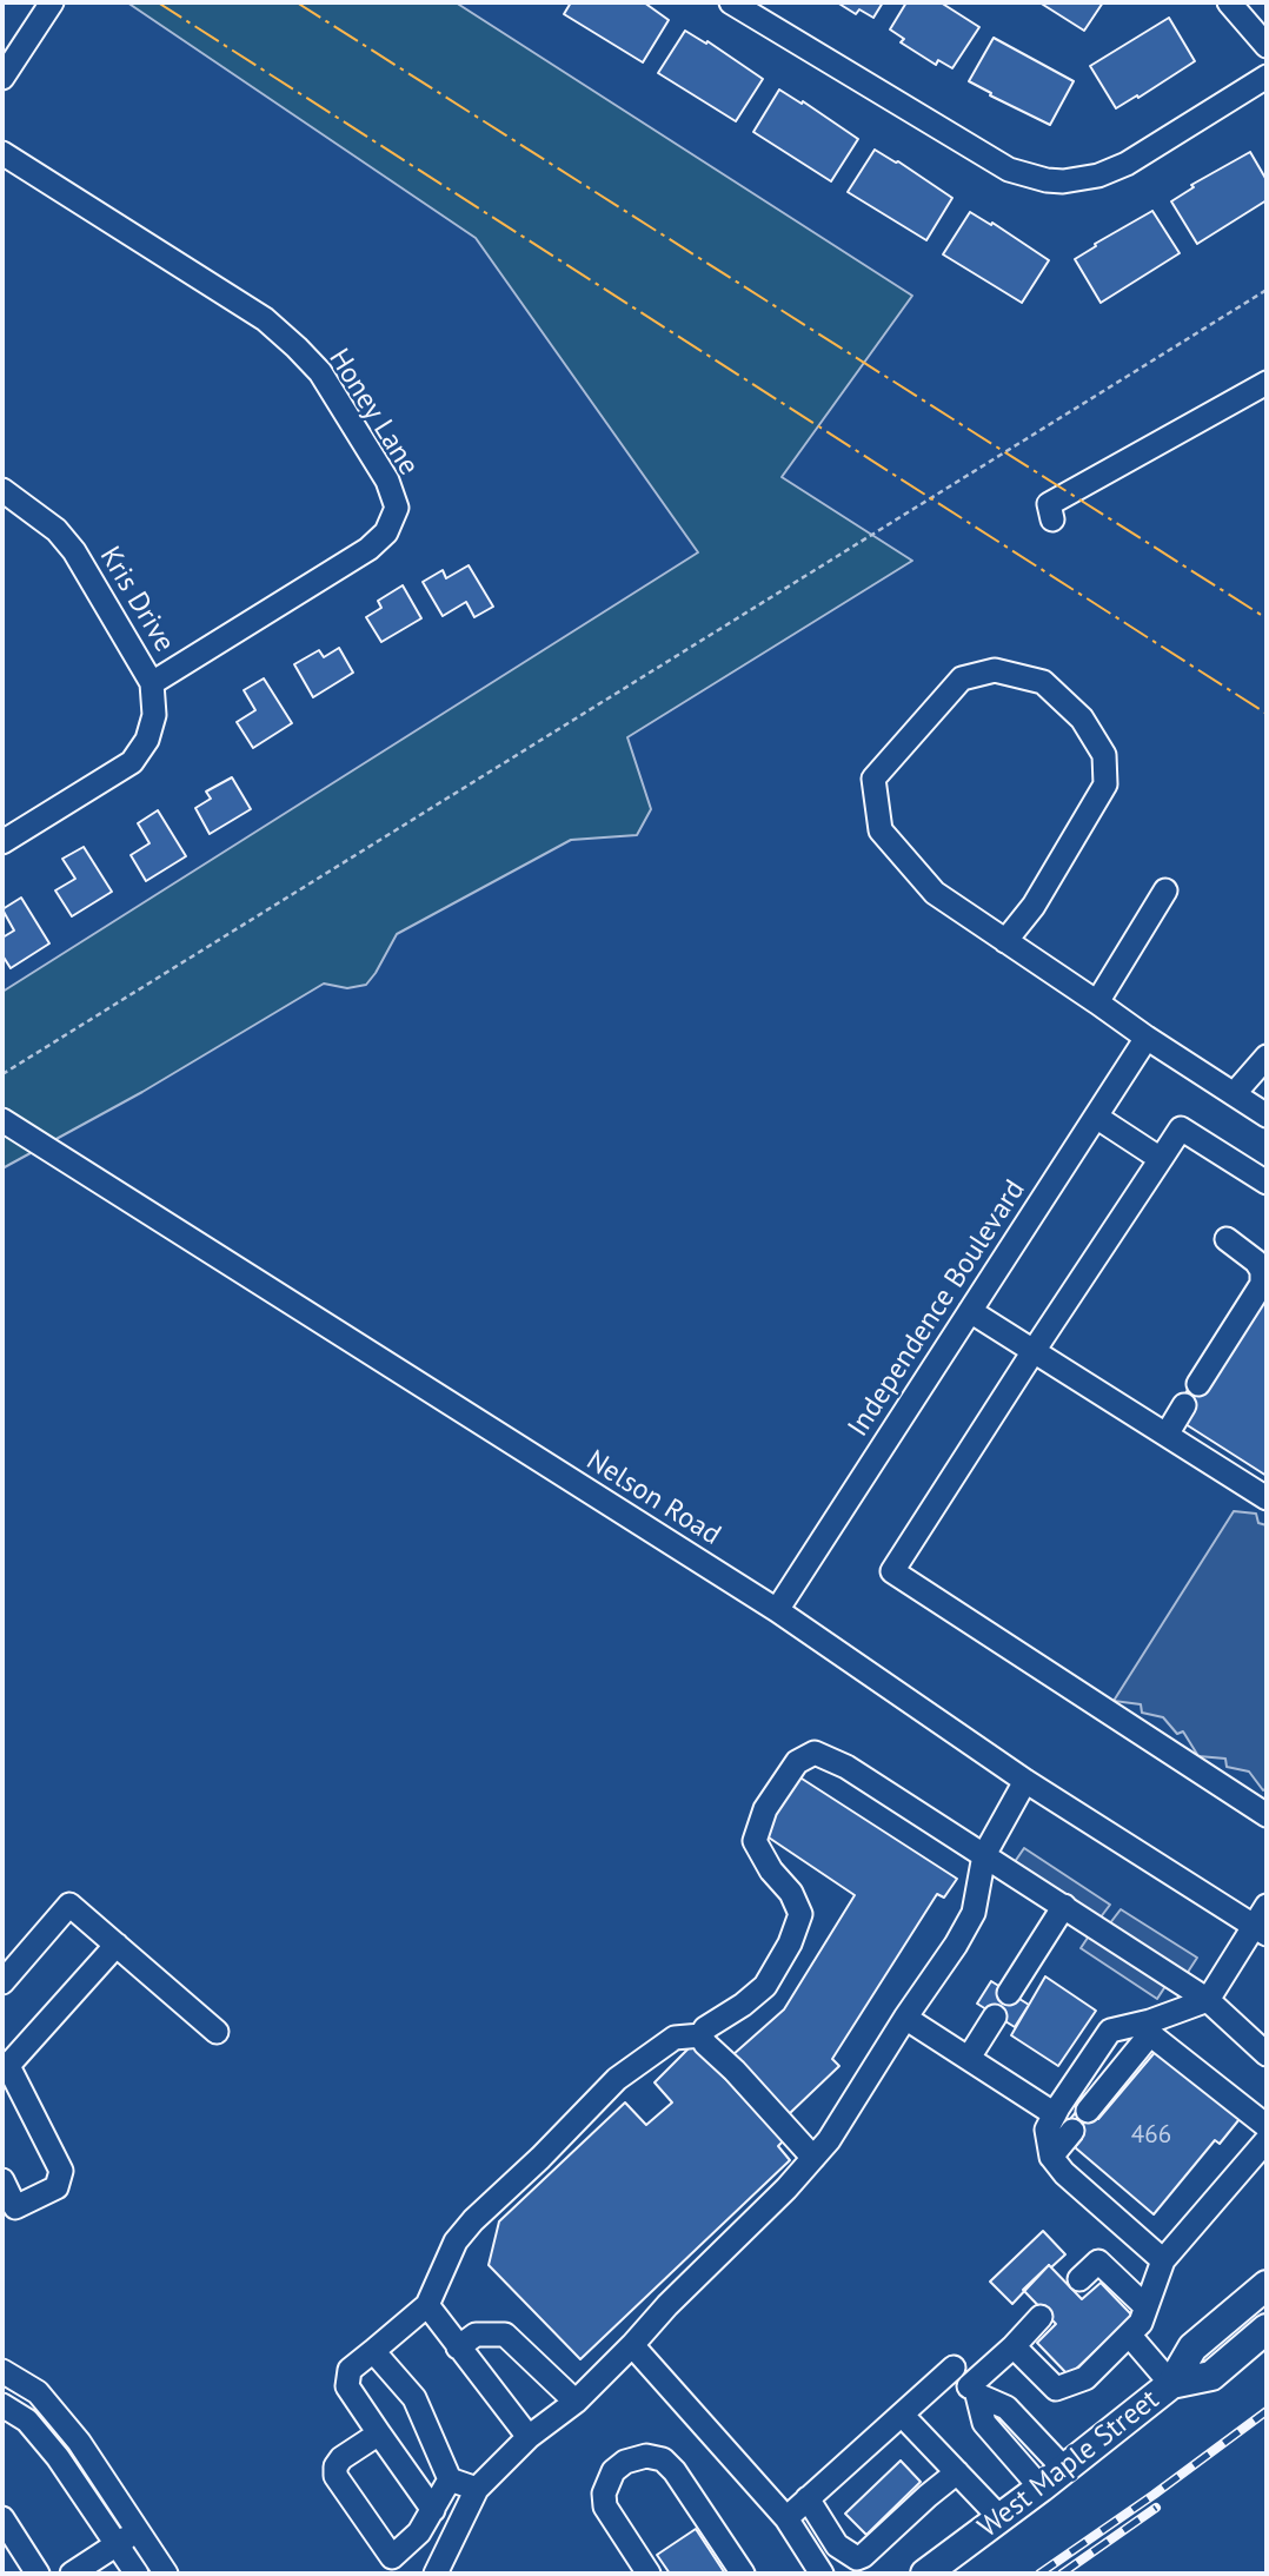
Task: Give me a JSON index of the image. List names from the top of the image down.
{
  "streets": {
    "main road": ["West Maple Street"],
    "street": [
      "Honey Lane",
      "Kris Drive",
      "Independence Boulevard",
      "Nelson Road"
    ]
  },
  "crossings": [
    ["Honey Lane", "Kris Drive"],
    ["Independence Boulevard", "Nelson Road"]
  ],
  "house_numbers": ["466"]
}
